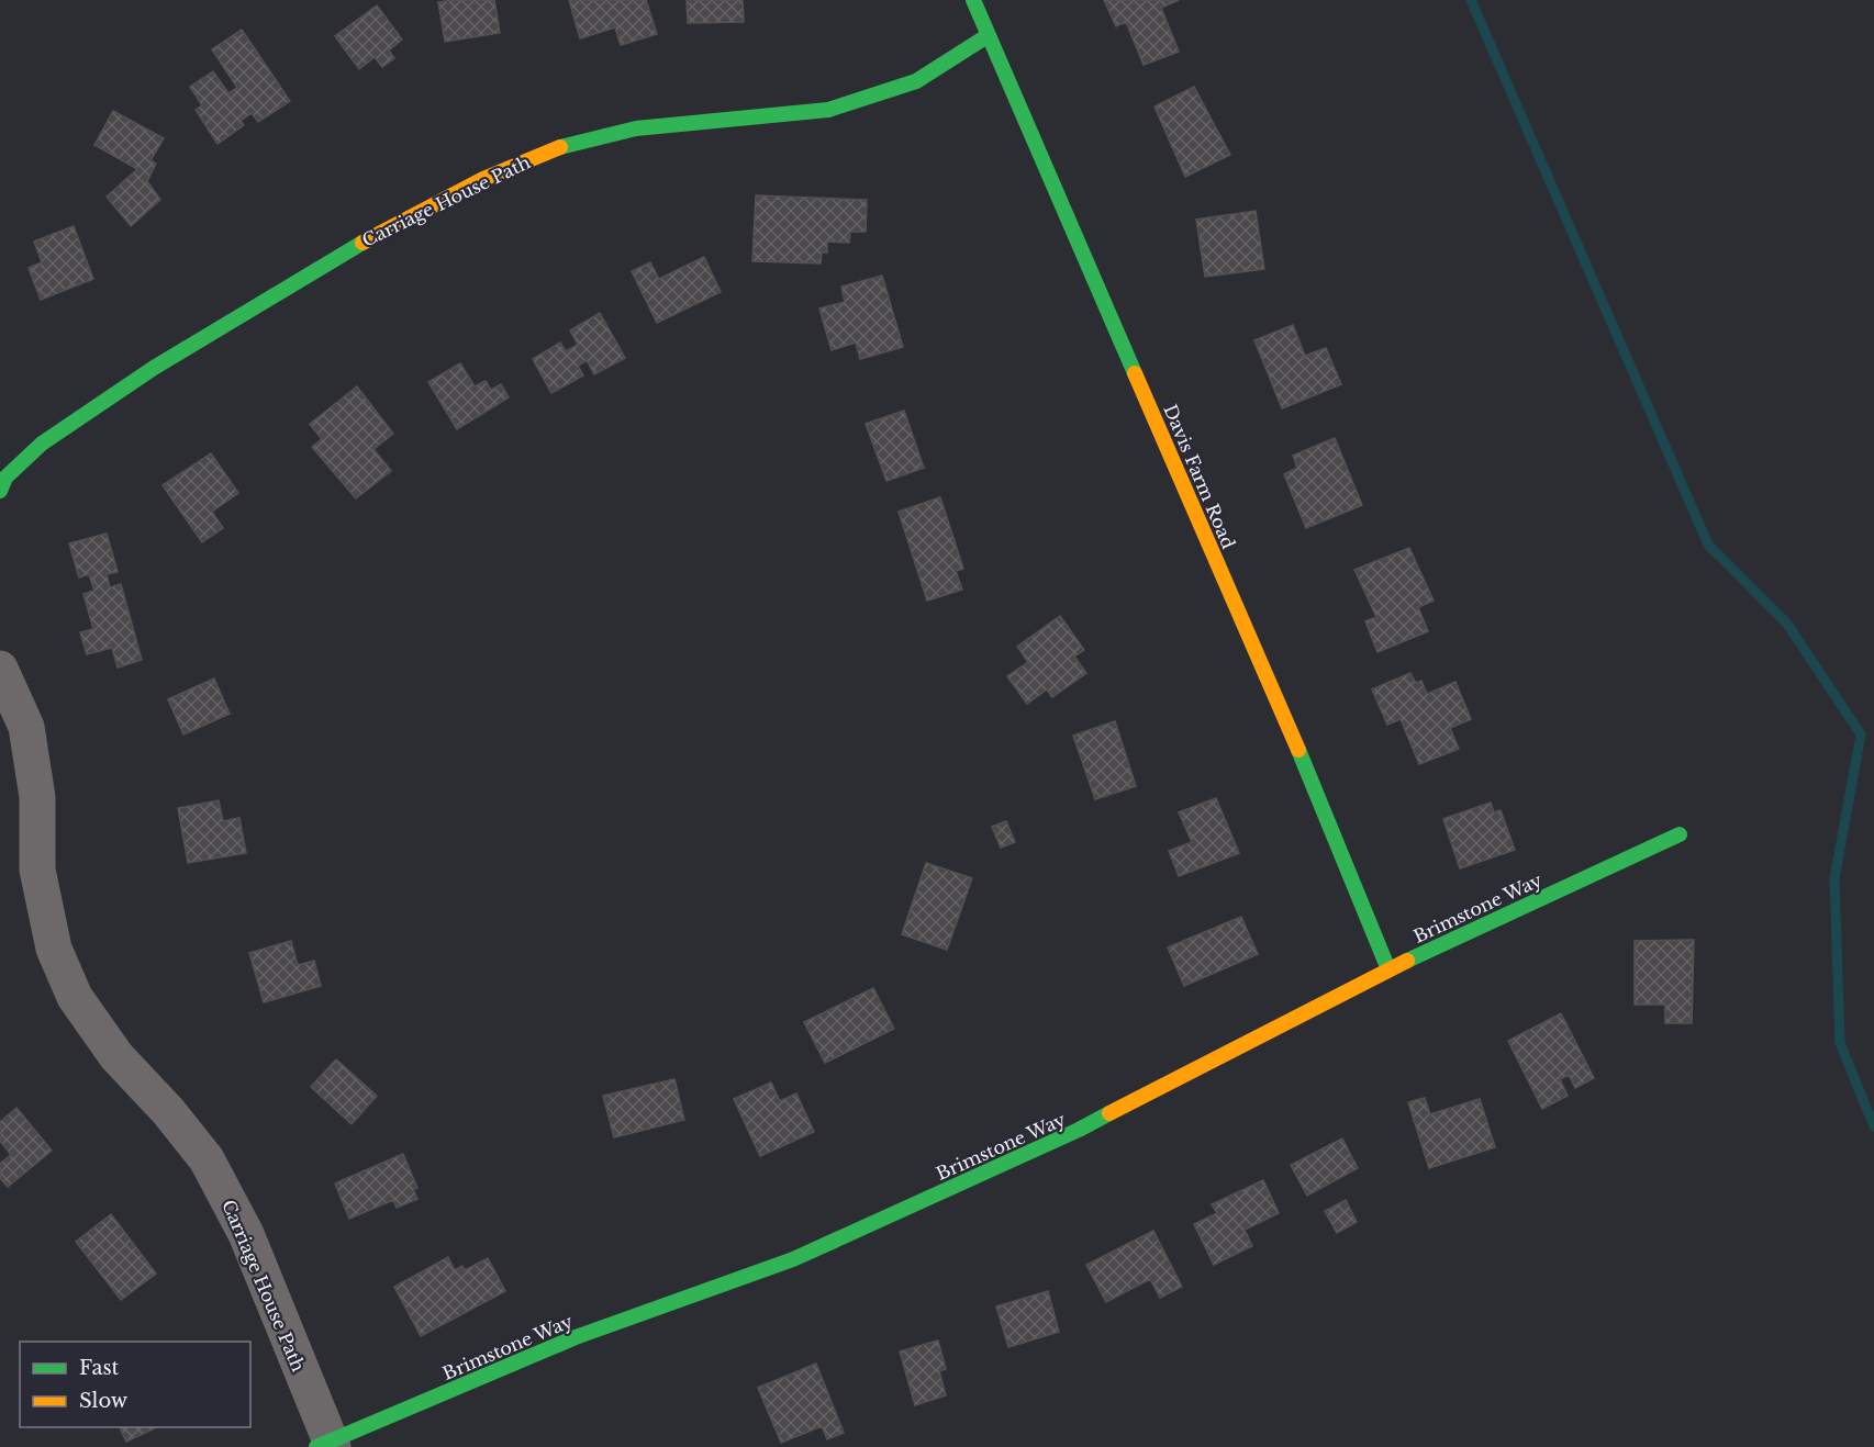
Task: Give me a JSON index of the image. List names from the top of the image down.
{
  "streets": {
    "street": ["Carriage House Path", "Davis Farm Road", "Brimstone Way"]
  },
  "crossings": [
    ["Carriage House Path", "Davis Farm Road"],
    ["Carriage House Path", "Brimstone Way"],
    ["Davis Farm Road", "Brimstone Way"]
  ],
  "legend": ["Fast", "Slow"]
}
